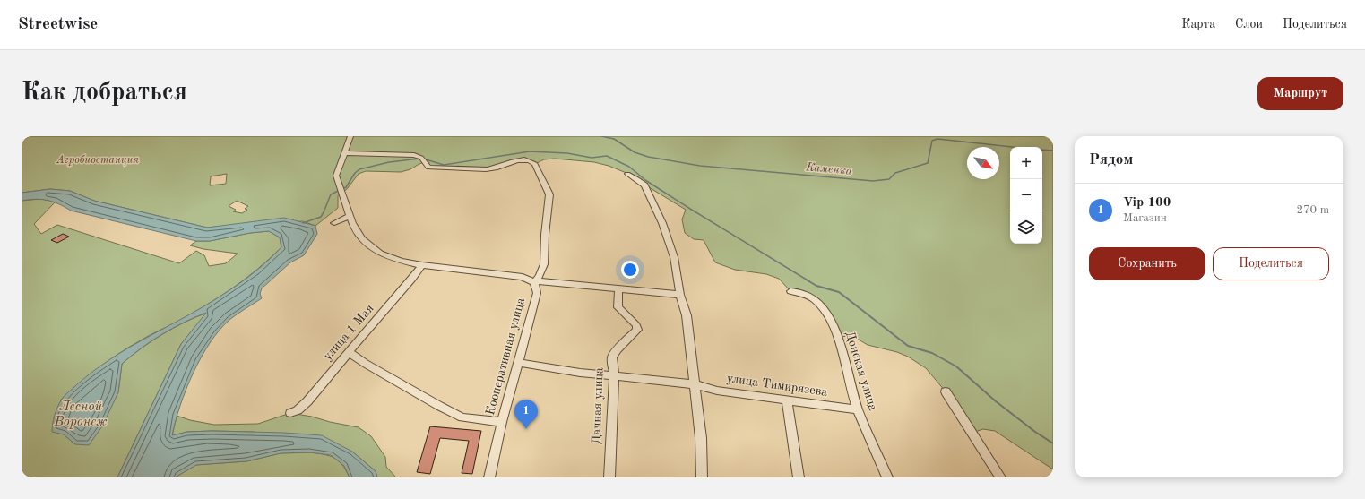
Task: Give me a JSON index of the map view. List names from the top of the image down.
{
  "streets": {
    "street": [
      "улица 1 Мая",
      "Кооперативная улица",
      "Донская улица",
      "улица Тимирязева",
      "Дачная улица"
    ]
  },
  "crossings": [
    ["Кооперативная улица", "улица Тимирязева"],
    ["Донская улица", "улица Тимирязева"],
    ["улица Тимирязева", "Дачная улица"]
  ],
  "water": ["Каменка", "Лесной Воронеж"],
  "parks": ["Агробиостанция"],
  "north": "bottom right",
  "page": {
    "header": "Streetwise",
    "nav": ["Карта", "Слои", "Поделиться"],
    "buttons": [
      "Маршрут",
      ["Сохранить", "Поделиться"]
    ],
    "title": "Как добраться",
    "heading": "Рядом",
    "map_buttons": ["+", "−"],
    "list": [
      {
        "mark": "1",
        "name": "Vip 100",
        "note": "Магазин",
        "value": "270 m"
      }
    ],
    "pins": "1"
  }
}
